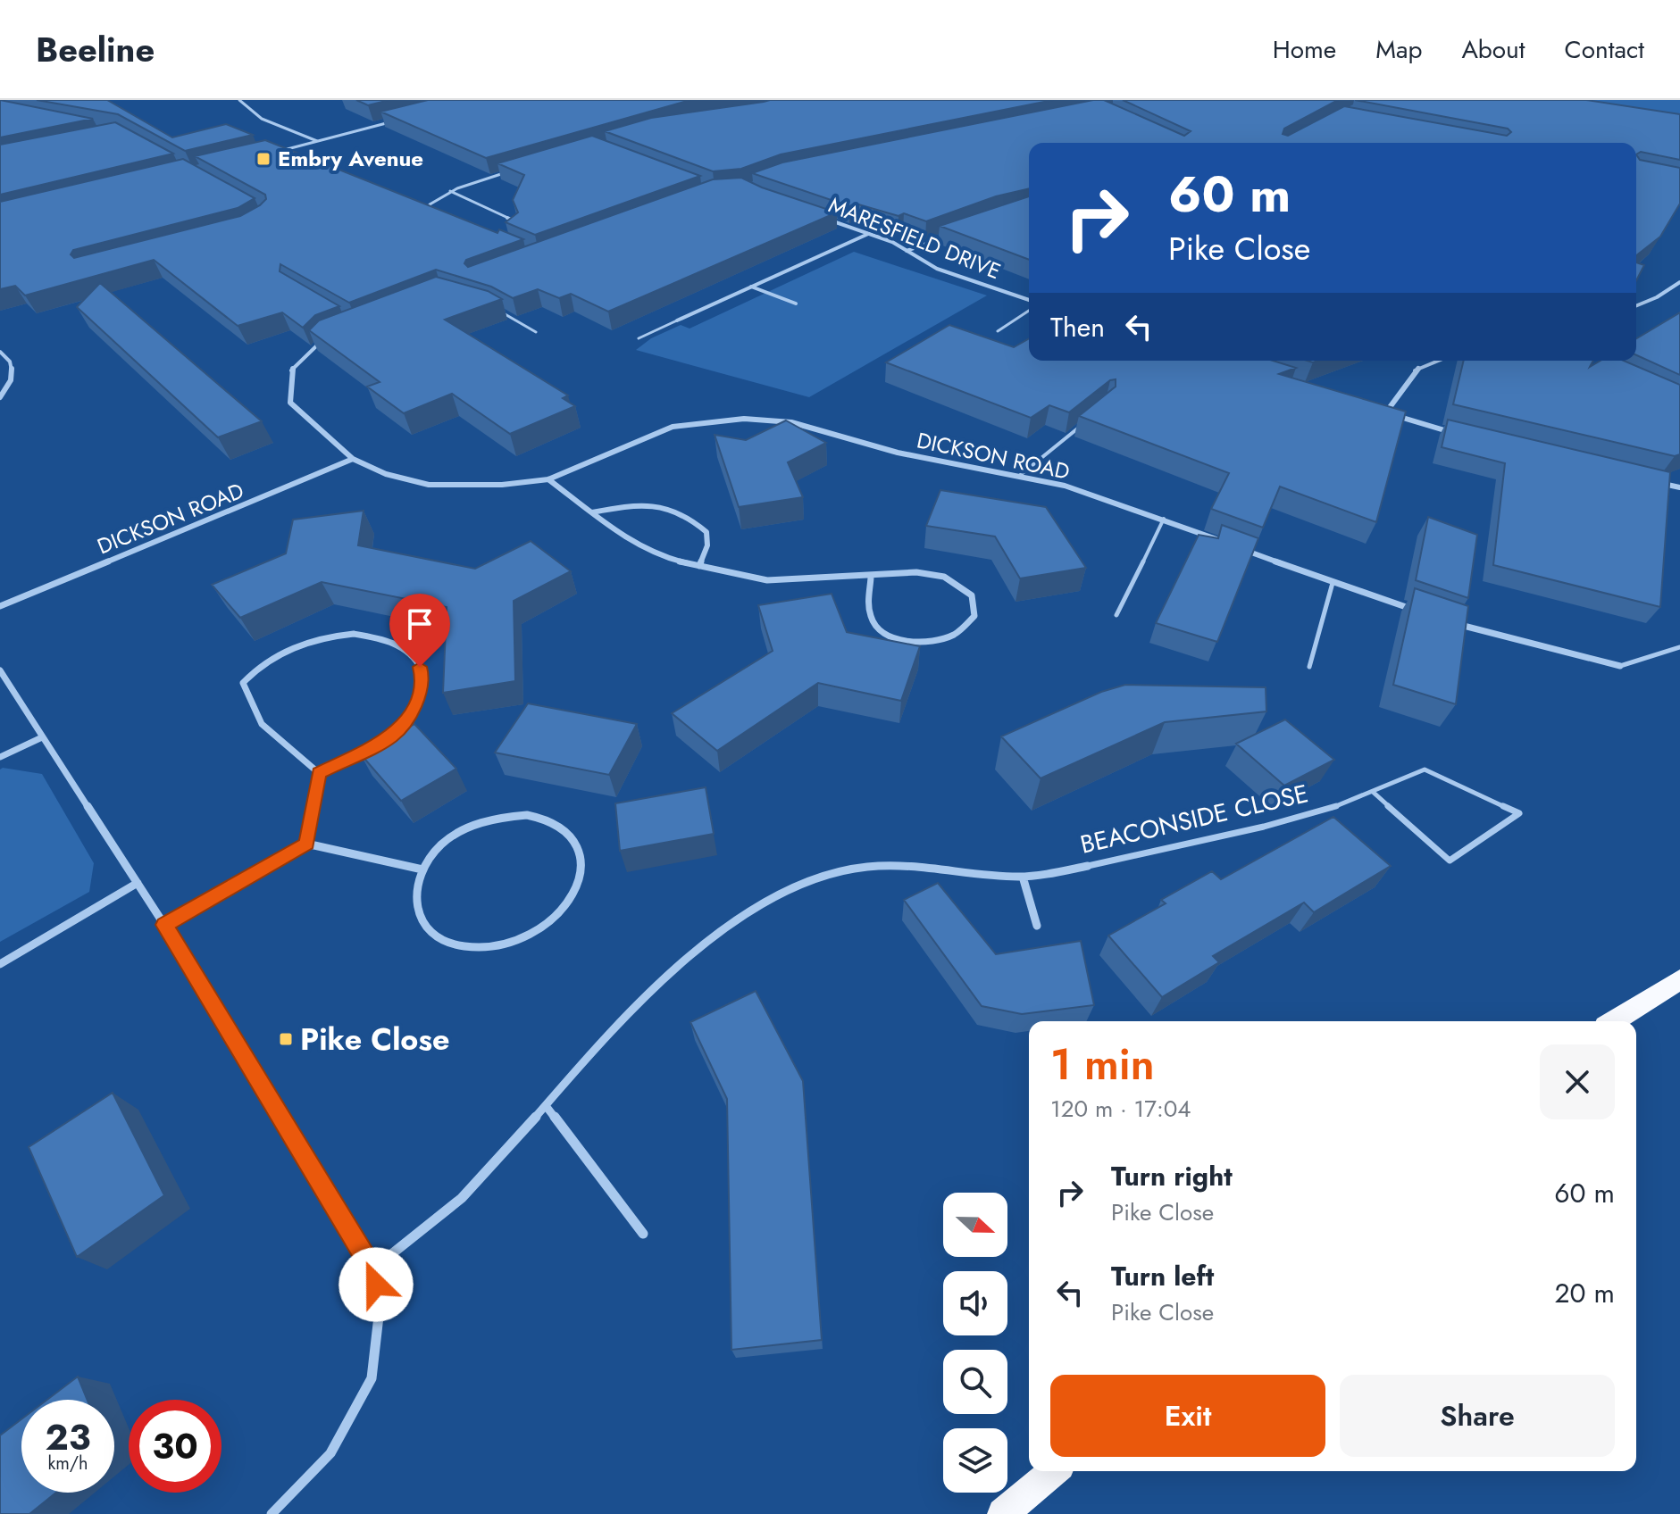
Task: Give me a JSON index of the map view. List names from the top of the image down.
{
  "streets": {
    "street": ["MARESFIELD DRIVE", "DICKSON ROAD", "BEACONSIDE CLOSE"]
  },
  "places": {
    "transit": ["Embry Avenue", "Pike Close"]
  },
  "north": "right",
  "page": {
    "header": "Beeline",
    "nav": [
      "Home",
      "Map",
      "About",
      "Contact"
    ],
    "turn": ["60 m", "Pike Close"],
    "then": "Then",
    "heading": ["1 min", "120 m · 17:04"],
    "list": [
      {
        "name": "Turn right",
        "note": "Pike Close",
        "value": "60 m"
      },
      {
        "name": "Turn left",
        "note": "Pike Close",
        "value": "20 m"
      }
    ],
    "buttons": ["Exit", "Share"],
    "speed": "23 km/h",
    "limit": "30"
  }
}
